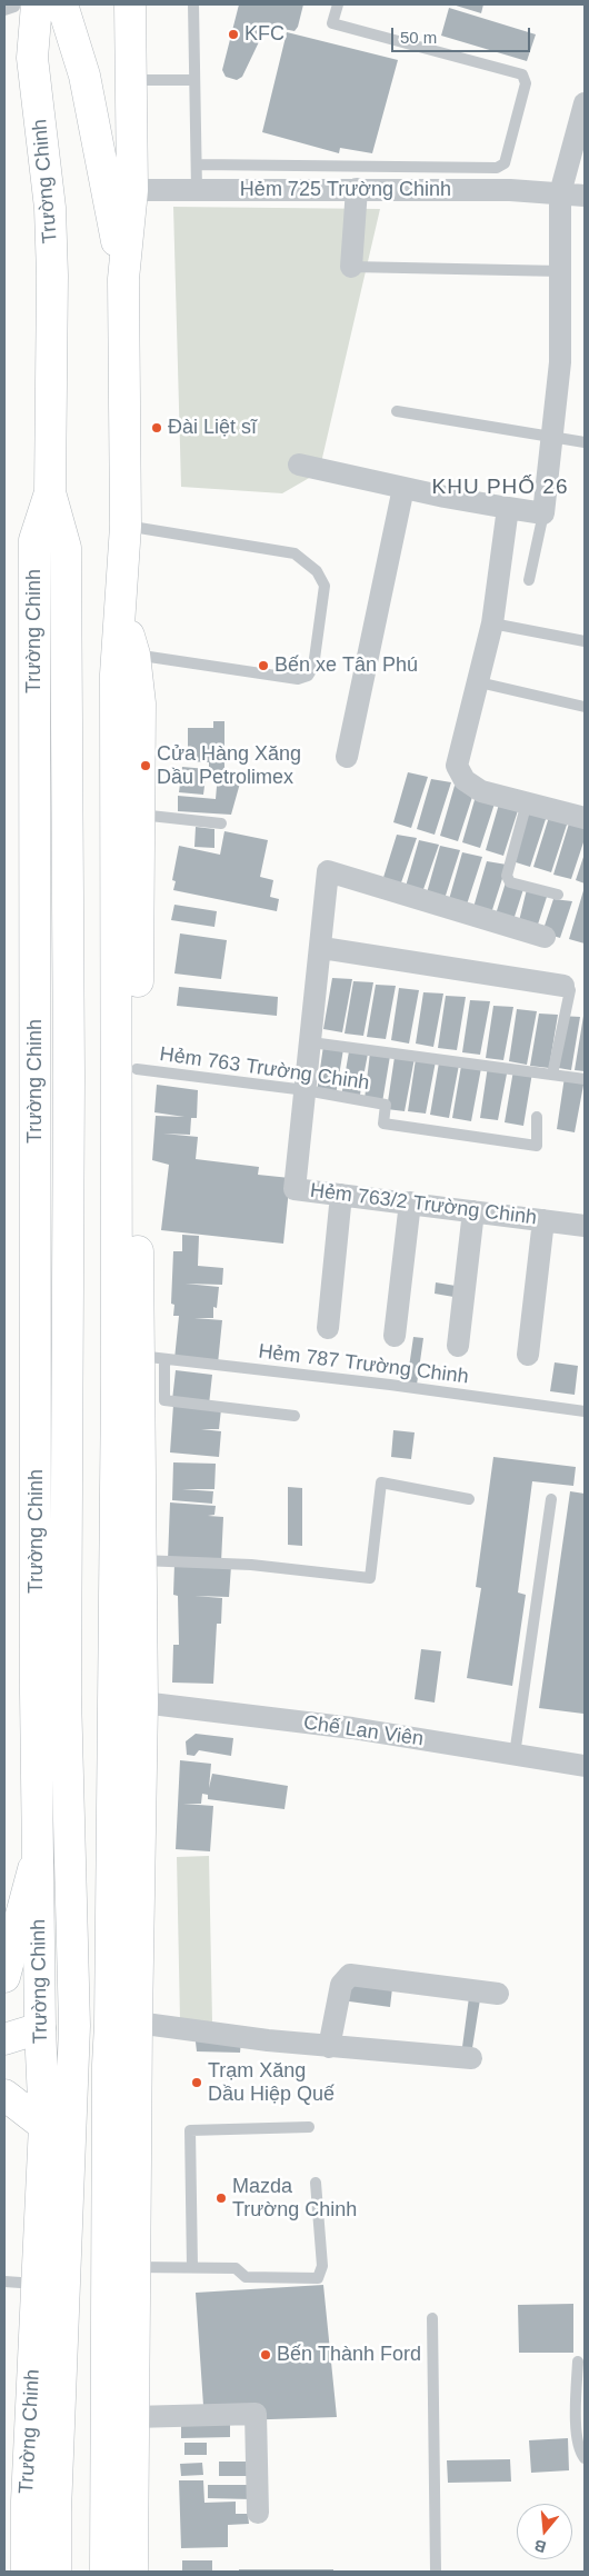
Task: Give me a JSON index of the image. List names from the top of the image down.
{
  "streets": {
    "main road": ["Trường Chinh"],
    "street": ["Hẻm 725 Trường Chinh", "Hẻm 763/2 Trường Chinh", "Chế Lan Viên"],
    "lane": ["Hẻm 763 Trường Chinh", "Hẻm 787 Trường Chinh"]
  },
  "crossings": [
    ["Hẻm 763 Trường Chinh", "Hẻm 763/2 Trường Chinh"]
  ],
  "districts": ["KHU PHỐ 26"],
  "places": [
    "KFC",
    "Đài Liệt sĩ",
    "Bến xe Tân Phú",
    "Cửa Hàng Xăng Dầu Petrolimex",
    "Trạm Xăng Dầu Hiệp Quế",
    "Mazda Trường Chinh",
    "Bến Thành Ford"
  ],
  "scale_bar": "50 m",
  "north": "bottom"
}
